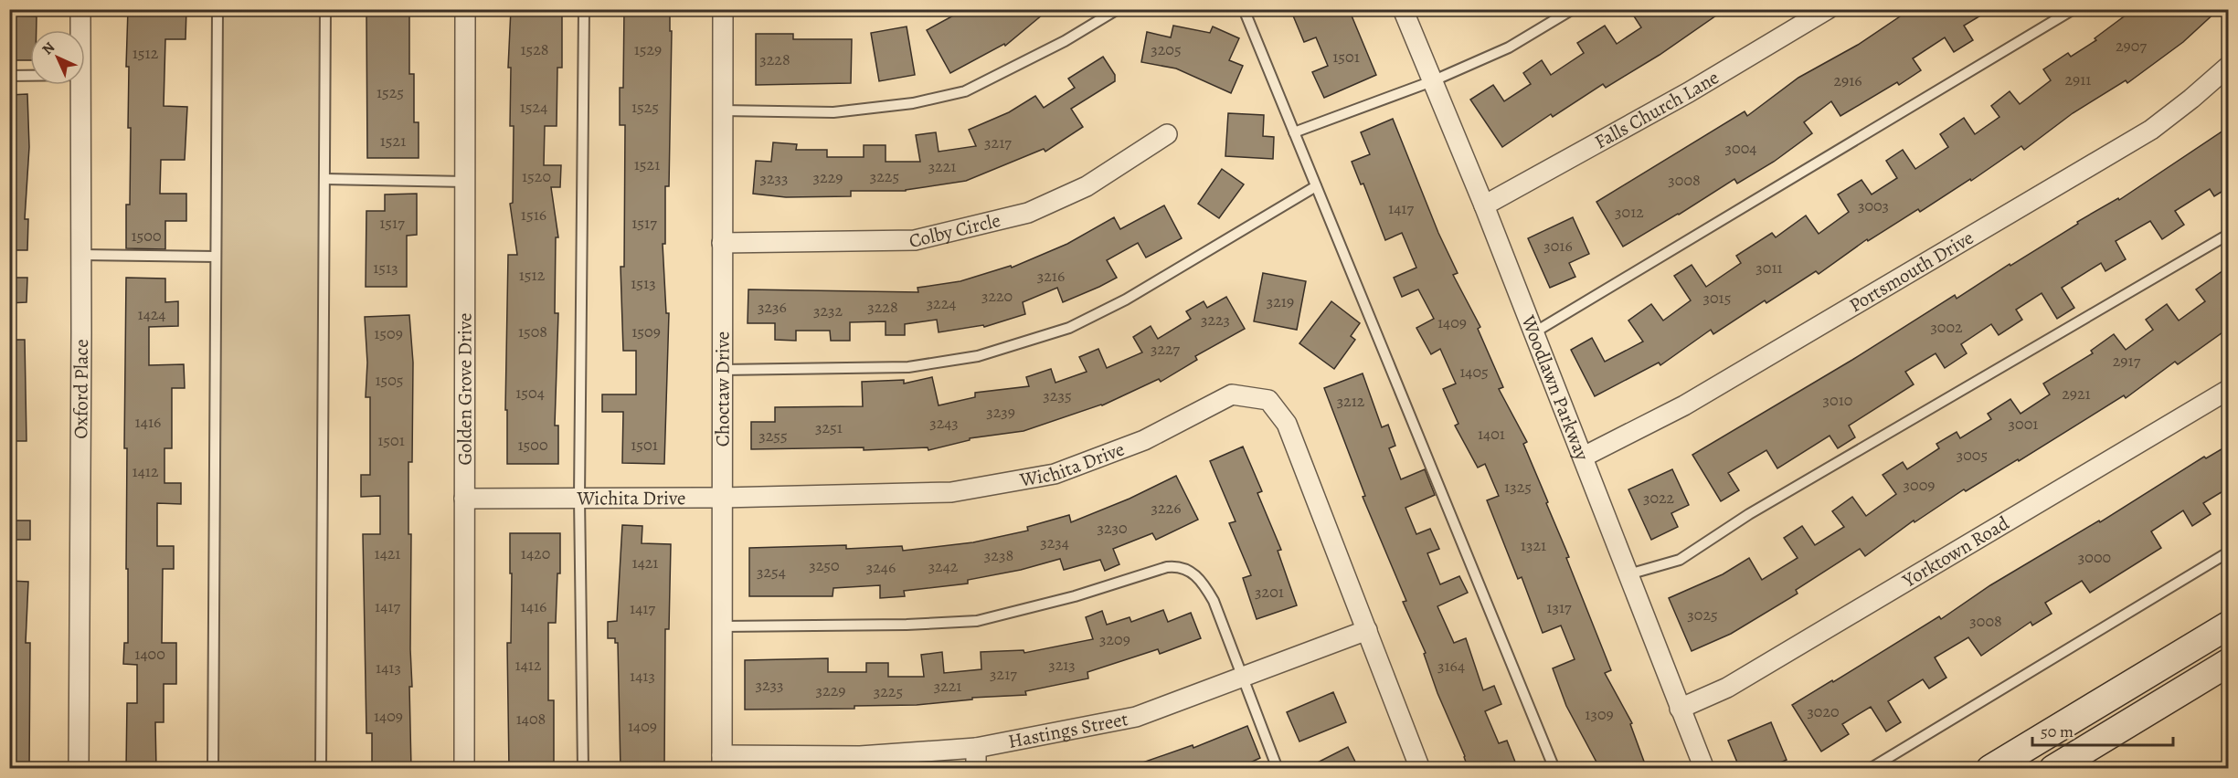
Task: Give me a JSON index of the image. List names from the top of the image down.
{
  "streets": {
    "street": [
      "Falls Church Lane",
      "Colby Circle",
      "Portsmouth Drive",
      "Woodlawn Parkway",
      "Oxford Place",
      "Golden Grove Drive",
      "Choctaw Drive",
      "Wichita Drive",
      "Yorktown Road",
      "Hastings Street"
    ]
  },
  "crossings": [
    ["Falls Church Lane", "Woodlawn Parkway"],
    ["Colby Circle", "Choctaw Drive"],
    ["Portsmouth Drive", "Woodlawn Parkway"],
    ["Woodlawn Parkway", "Yorktown Road"],
    ["Golden Grove Drive", "Wichita Drive"],
    ["Choctaw Drive", "Wichita Drive"],
    ["Choctaw Drive", "Hastings Street"],
    ["Wichita Drive", "Hastings Street"]
  ],
  "house_numbers": [
    "2907",
    "1528",
    "1529",
    "3205",
    "1512",
    "1501",
    "3228",
    "2911",
    "2916",
    "1525",
    "1524",
    "1525",
    "1521",
    "3217",
    "3004",
    "1521",
    "3221",
    "1520",
    "3225",
    "3229",
    "3233",
    "3008",
    "3003",
    "1417",
    "3012",
    "1516",
    "1517",
    "1517",
    "1500",
    "3016",
    "1513",
    "3011",
    "1512",
    "3216",
    "1513",
    "3220",
    "3015",
    "3219",
    "3224",
    "3236",
    "3228",
    "3232",
    "1424",
    "3223",
    "1409",
    "3002",
    "1508",
    "1509",
    "1509",
    "3227",
    "2917",
    "1405",
    "1505",
    "1504",
    "2921",
    "3235",
    "3010",
    "3212",
    "3239",
    "1416",
    "3243",
    "3001",
    "3251",
    "1401",
    "3255",
    "1501",
    "1500",
    "1501",
    "3005",
    "1412",
    "3009",
    "1325",
    "3022",
    "3226",
    "3230",
    "3234",
    "1321",
    "1421",
    "1420",
    "3238",
    "3000",
    "1421",
    "3250",
    "3242",
    "3246",
    "3254",
    "3201",
    "1417",
    "1416",
    "1317",
    "1417",
    "3025",
    "3008",
    "3209",
    "1400",
    "1412",
    "3213",
    "3164",
    "1413",
    "3217",
    "1413",
    "3233",
    "3221",
    "3229",
    "3225",
    "3020",
    "1309",
    "1409",
    "1408",
    "1409"
  ],
  "scale_bar": "50 m",
  "north": "top left"
}
